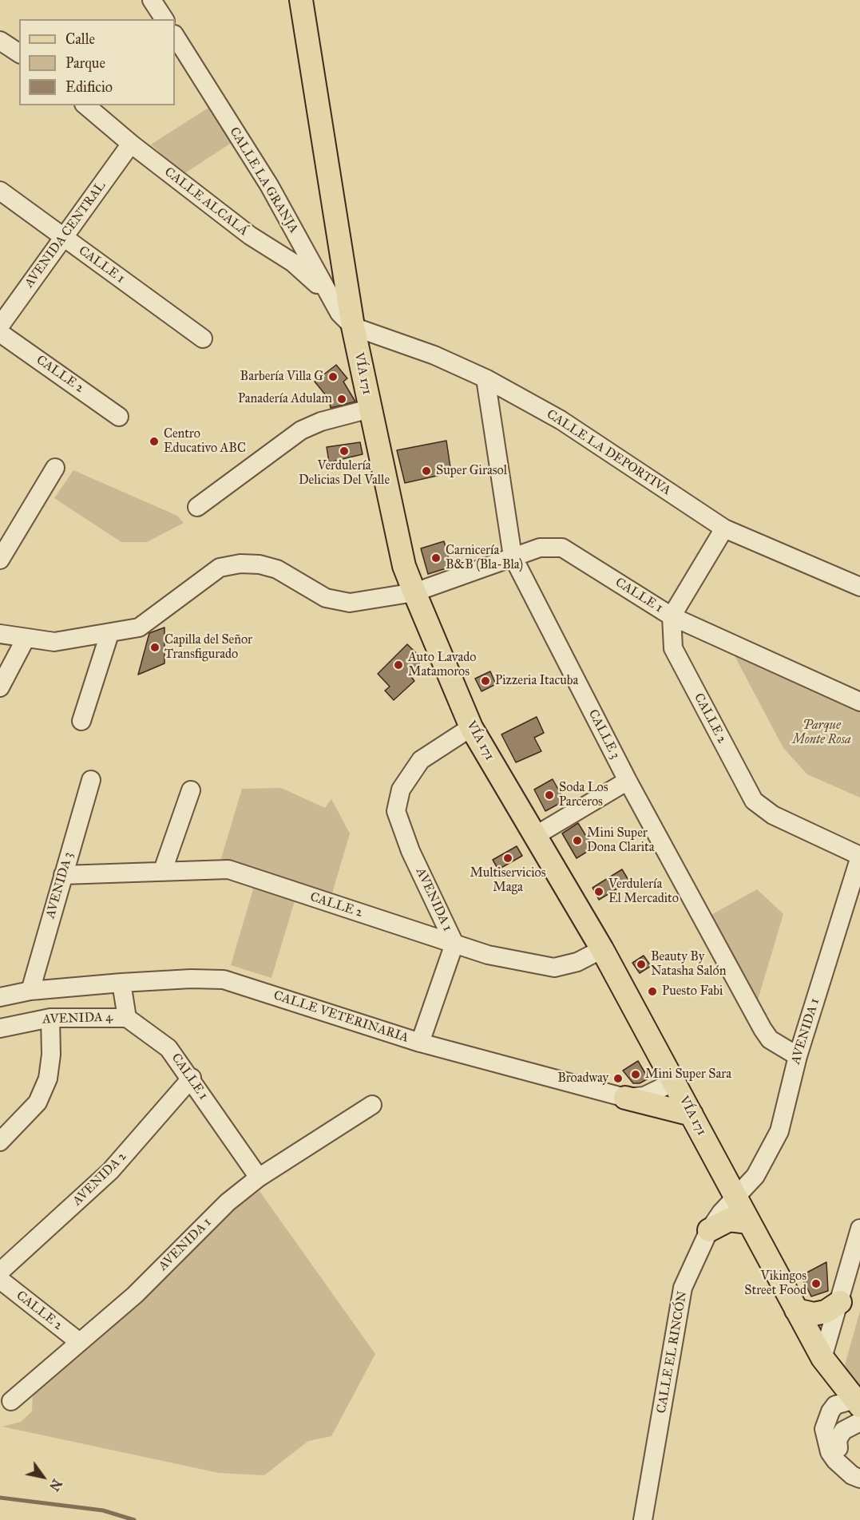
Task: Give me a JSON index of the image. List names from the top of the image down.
{
  "streets": {
    "main road": ["VÍA 171"],
    "street": [
      "CALLE LA GRANJA",
      "CALLE ALCALÁ",
      "AVENIDA CENTRAL",
      "CALLE 1",
      "CALLE 2",
      "CALLE LA DEPORTIVA",
      "CALLE 3",
      "AVENIDA 3",
      "AVENIDA 1",
      "CALLE VETERINARIA",
      "AVENIDA 4",
      "AVENIDA 2",
      "CALLE EL RINCÓN"
    ]
  },
  "crossings": [
    ["CALLE LA GRANJA", "CALLE ALCALÁ"],
    ["CALLE LA GRANJA", "VÍA 171"],
    ["CALLE LA GRANJA", "CALLE LA DEPORTIVA"],
    ["CALLE ALCALÁ", "AVENIDA CENTRAL"],
    ["AVENIDA CENTRAL", "CALLE 1"],
    ["CALLE 1", "VÍA 171"],
    ["CALLE 1", "CALLE 2"],
    ["CALLE 1", "CALLE 3"],
    ["CALLE 1", "AVENIDA 1"],
    ["CALLE 1", "AVENIDA 4"],
    ["CALLE 1", "AVENIDA 2"],
    ["VÍA 171", "CALLE 2"],
    ["VÍA 171", "CALLE LA DEPORTIVA"],
    ["VÍA 171", "AVENIDA 1"],
    ["VÍA 171", "CALLE VETERINARIA"],
    ["VÍA 171", "CALLE EL RINCÓN"],
    ["CALLE 2", "AVENIDA 3"],
    ["CALLE 2", "AVENIDA 1"],
    ["CALLE LA DEPORTIVA", "CALLE 3"],
    ["CALLE 3", "AVENIDA 1"],
    ["AVENIDA 3", "CALLE VETERINARIA"],
    ["AVENIDA 1", "CALLE VETERINARIA"],
    ["AVENIDA 1", "CALLE EL RINCÓN"]
  ],
  "parks": ["Parque Monte Rosa"],
  "places": [
    "Barbería Villa G",
    "Panadería Adulam",
    "Centro Educativo ABC",
    "Verdulería Delicias Del Valle",
    "Super Girasol",
    "Carnicería B&B (Bla-Bla)",
    "Capilla del Señor Transfigurado",
    "Auto Lavado Matamoros",
    "Pizzeria Itacuba",
    "Soda Los Parceros",
    "Mini Super Dona Clarita",
    "Multiservicios Maga",
    "Verdulería El Mercadito",
    "Beauty By Natasha Salón",
    "Puesto Fabi",
    "Mini Super Sara",
    "Broadway",
    "Vikingos Street Food"
  ],
  "legend": ["Calle", "Parque", "Edificio"],
  "north": "bottom right"
}
